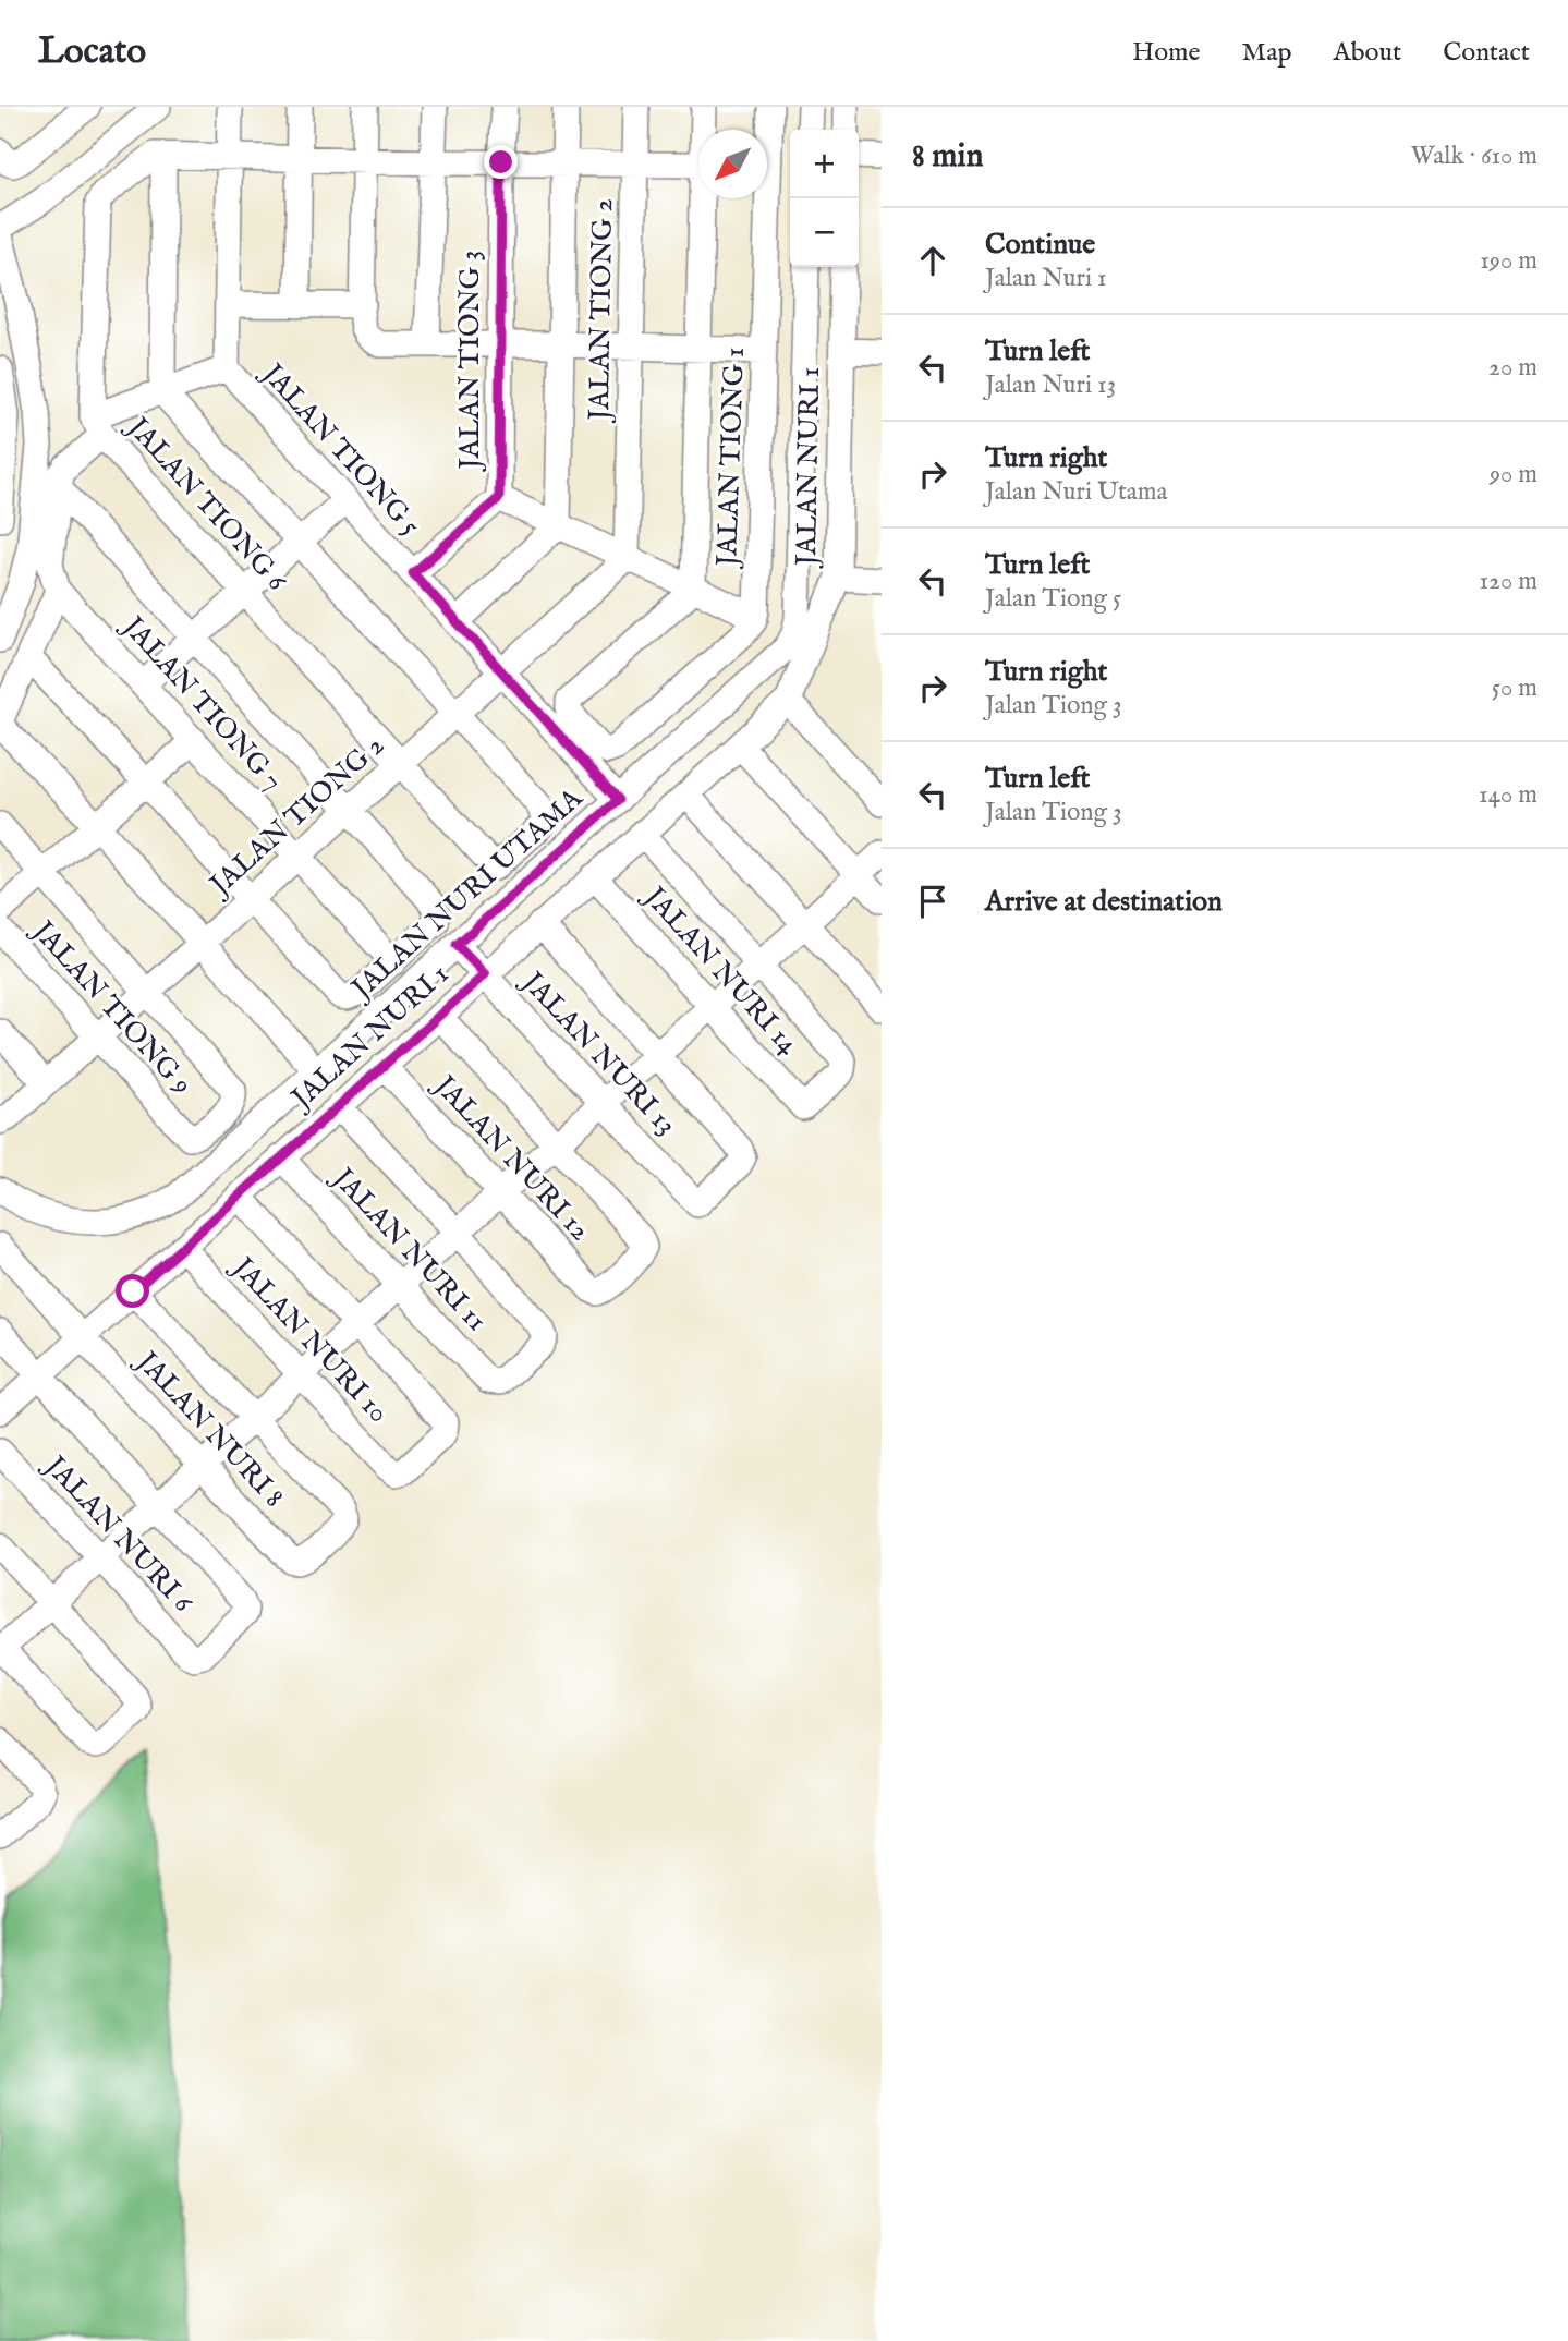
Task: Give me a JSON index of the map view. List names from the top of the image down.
{
  "streets": {
    "street": [
      "JALAN TIONG 2",
      "JALAN TIONG 3",
      "JALAN TIONG 5",
      "JALAN TIONG 1",
      "JALAN NURI 1",
      "JALAN TIONG 6",
      "JALAN TIONG 7",
      "JALAN NURI UTAMA",
      "JALAN NURI 14",
      "JALAN TIONG 9",
      "JALAN NURI 13",
      "JALAN NURI 12",
      "JALAN NURI 11",
      "JALAN NURI 10",
      "JALAN NURI 8",
      "JALAN NURI 6"
    ]
  },
  "crossings": [
    ["JALAN TIONG 2", "JALAN TIONG 5"],
    ["JALAN TIONG 2", "JALAN TIONG 6"],
    ["JALAN TIONG 2", "JALAN TIONG 7"],
    ["JALAN TIONG 2", "JALAN TIONG 9"],
    ["JALAN TIONG 3", "JALAN TIONG 5"],
    ["JALAN TIONG 5", "JALAN NURI UTAMA"],
    ["JALAN NURI 1", "JALAN NURI 14"],
    ["JALAN NURI 1", "JALAN NURI 13"],
    ["JALAN NURI 1", "JALAN NURI 12"],
    ["JALAN NURI 1", "JALAN NURI 11"],
    ["JALAN NURI 1", "JALAN NURI 10"],
    ["JALAN NURI 1", "JALAN NURI 8"],
    ["JALAN NURI UTAMA", "JALAN NURI 13"]
  ],
  "north": "bottom left",
  "page": {
    "header": "Locato",
    "nav": [
      "Home",
      "Map",
      "About",
      "Contact"
    ],
    "heading": ["8 min", "Walk · 610 m"],
    "map_buttons": ["+", "−"],
    "list": [
      ["Continue", "Jalan Nuri 1", "190 m"],
      ["Turn left", "Jalan Nuri 13", "20 m"],
      ["Turn right", "Jalan Nuri Utama", "90 m"],
      ["Turn left", "Jalan Tiong 5", "120 m"],
      ["Turn right", "Jalan Tiong 3", "50 m"],
      ["Turn left", "Jalan Tiong 3", "140 m"],
      "Arrive at destination"
    ]
  }
}
